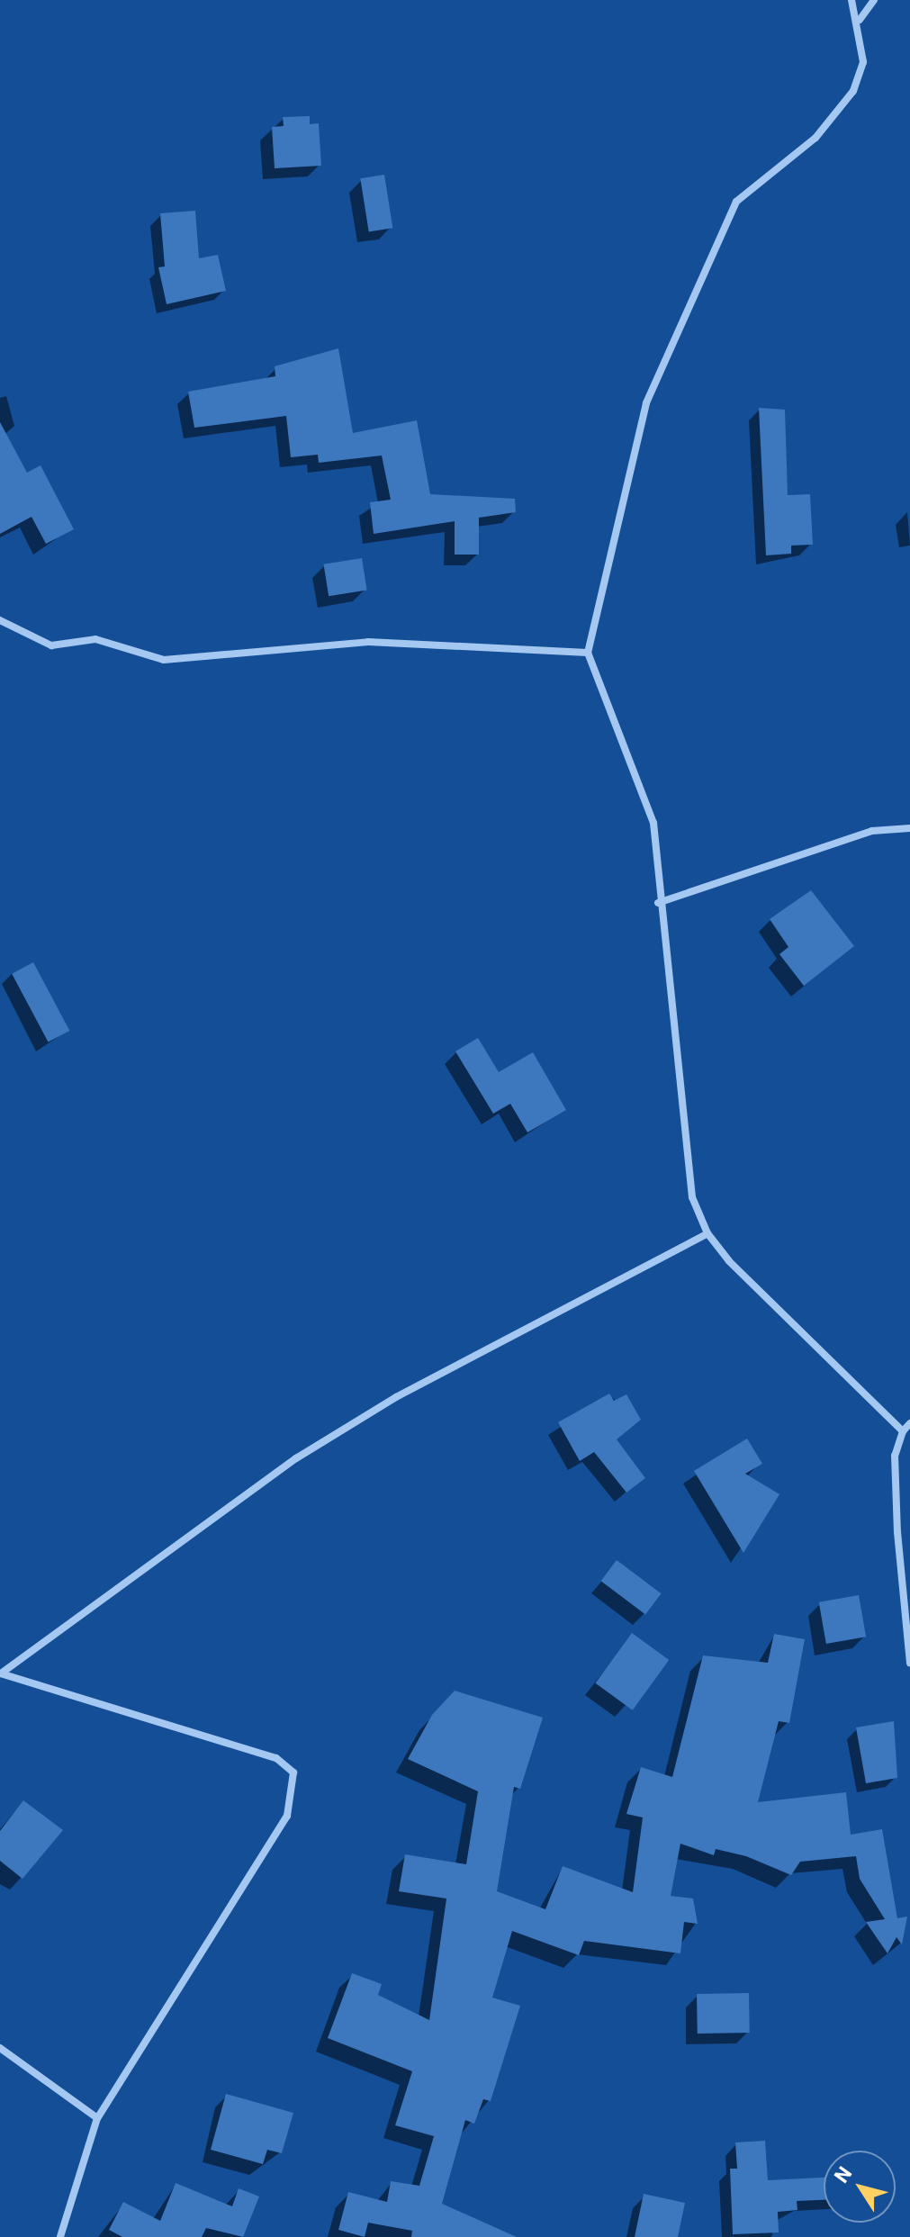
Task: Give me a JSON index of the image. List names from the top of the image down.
{
  "north": "top left"
}
